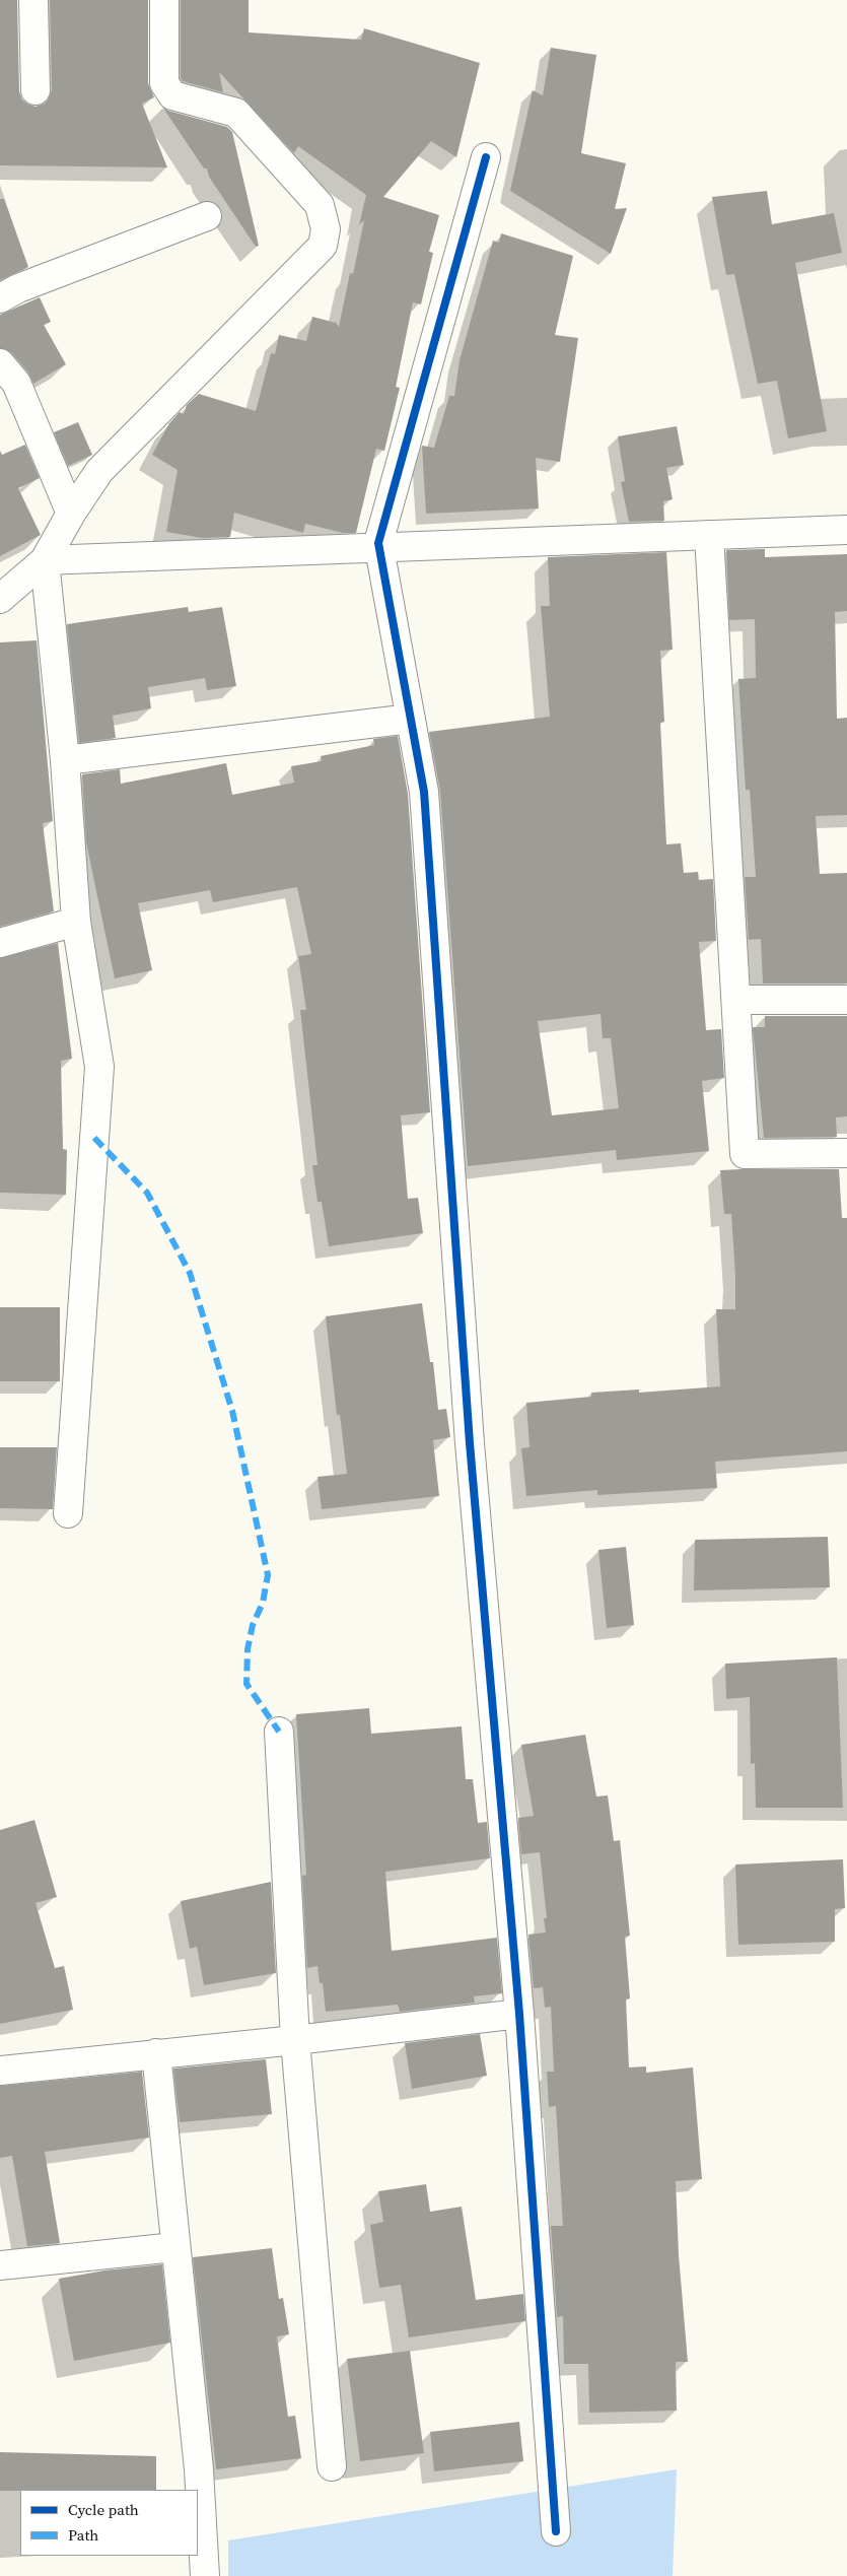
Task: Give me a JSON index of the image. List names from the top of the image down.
{
  "legend": ["Cycle path", "Path"]
}
